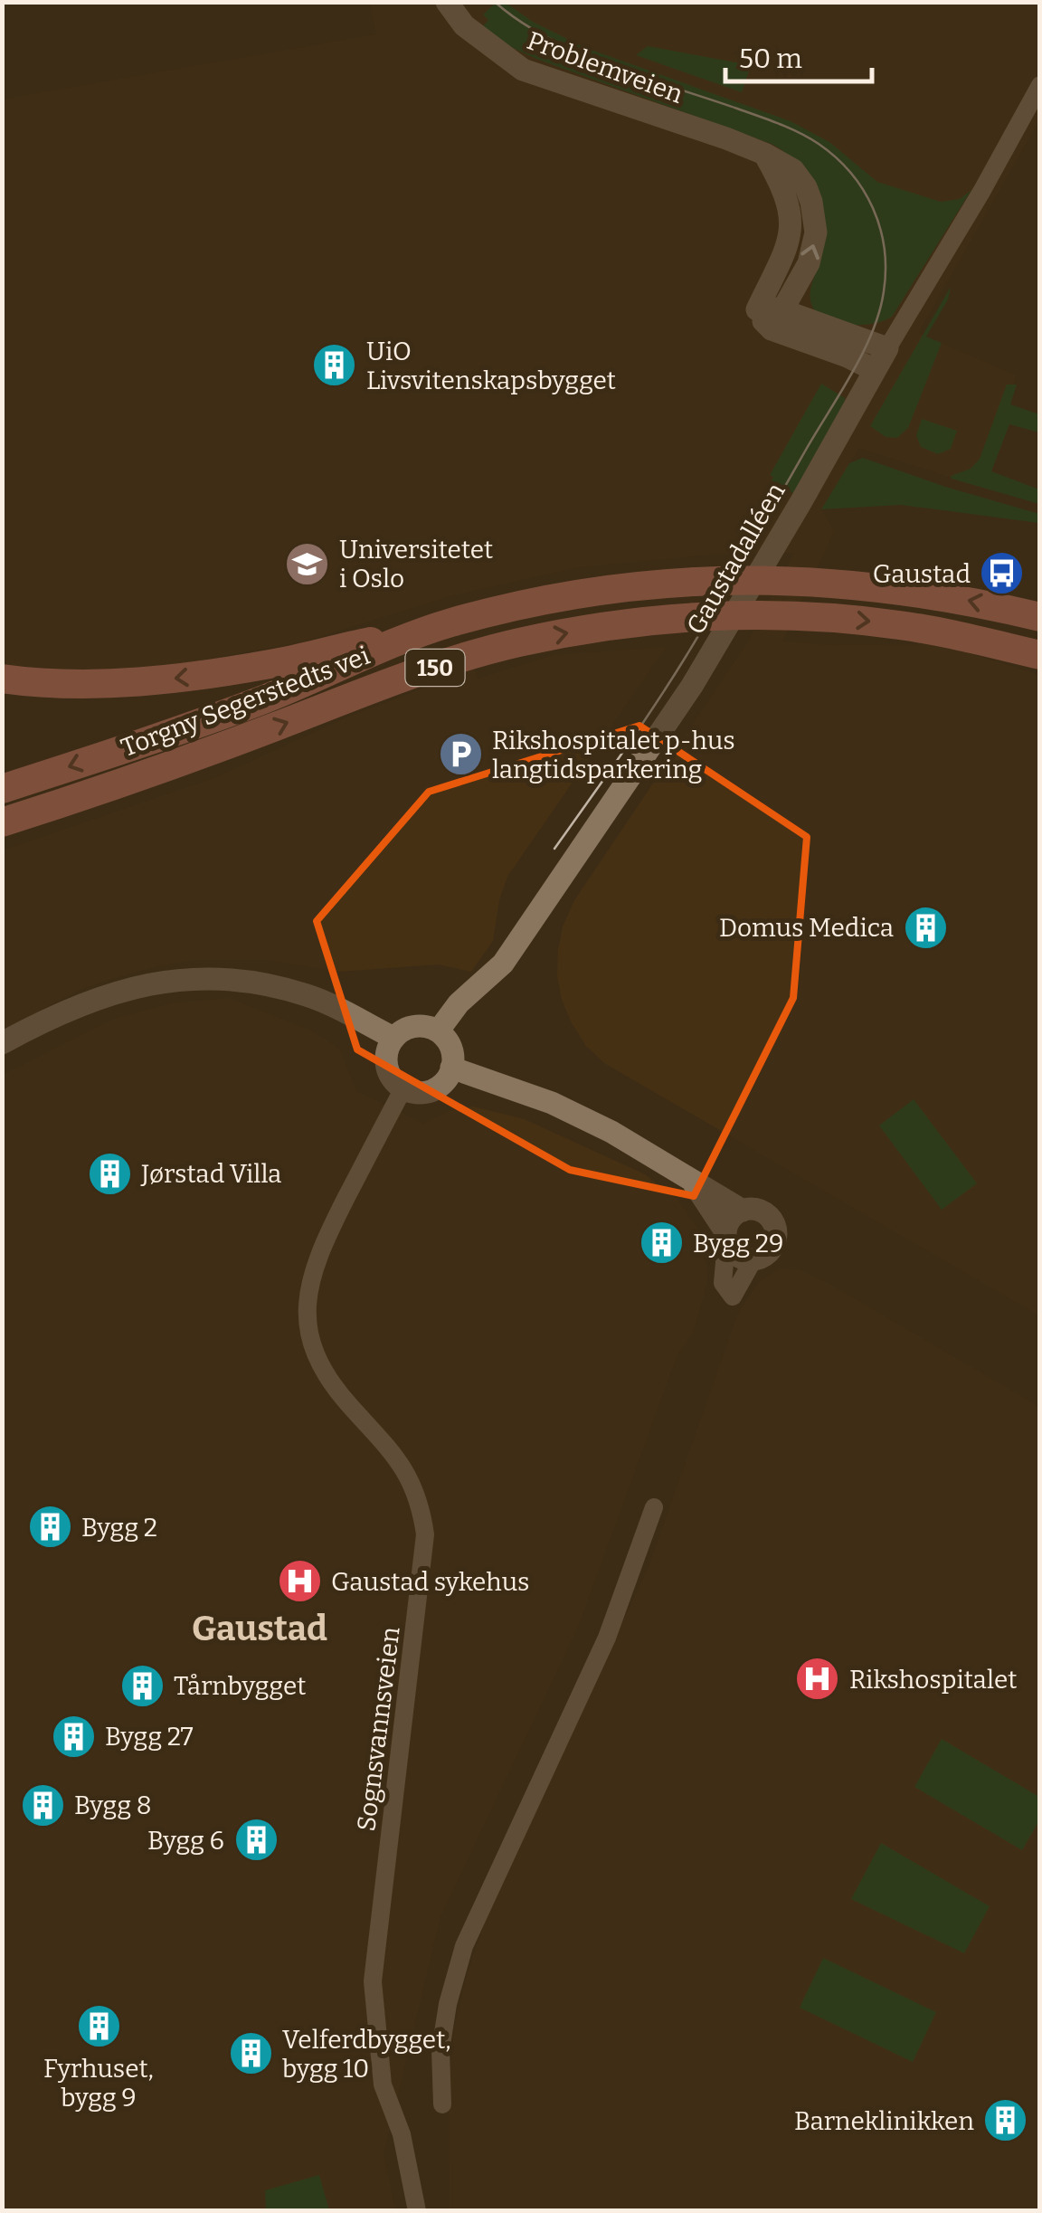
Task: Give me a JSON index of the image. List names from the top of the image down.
{
  "streets": {
    "highway": ["150", "Torgny Segerstedts vei"],
    "street": ["Problemveien", "Gaustadalléen", "Sognsvannsveien"]
  },
  "crossings": [
    ["Gaustadalléen", "Sognsvannsveien"],
    ["150", "Torgny Segerstedts vei"]
  ],
  "districts": ["Gaustad"],
  "places": {
    "building": [
      "UiO Livsvitenskapsbygget",
      "Domus Medica",
      "Jørstad Villa",
      "Bygg 29",
      "Bygg 2",
      "Tårnbygget",
      "Bygg 27",
      "Bygg 8",
      "Bygg 6",
      "Fyrhuset, bygg 9",
      "Velferdbygget, bygg 10",
      "Barneklinikken"
    ],
    "school or university": ["Universitetet i Oslo"],
    "bus stop": ["Gaustad"],
    "parking": ["Rikshospitalet p-hus langtidsparkering"],
    "hospital": ["Gaustad sykehus", "Rikshospitalet"]
  },
  "scale_bar": "50 m"
}
